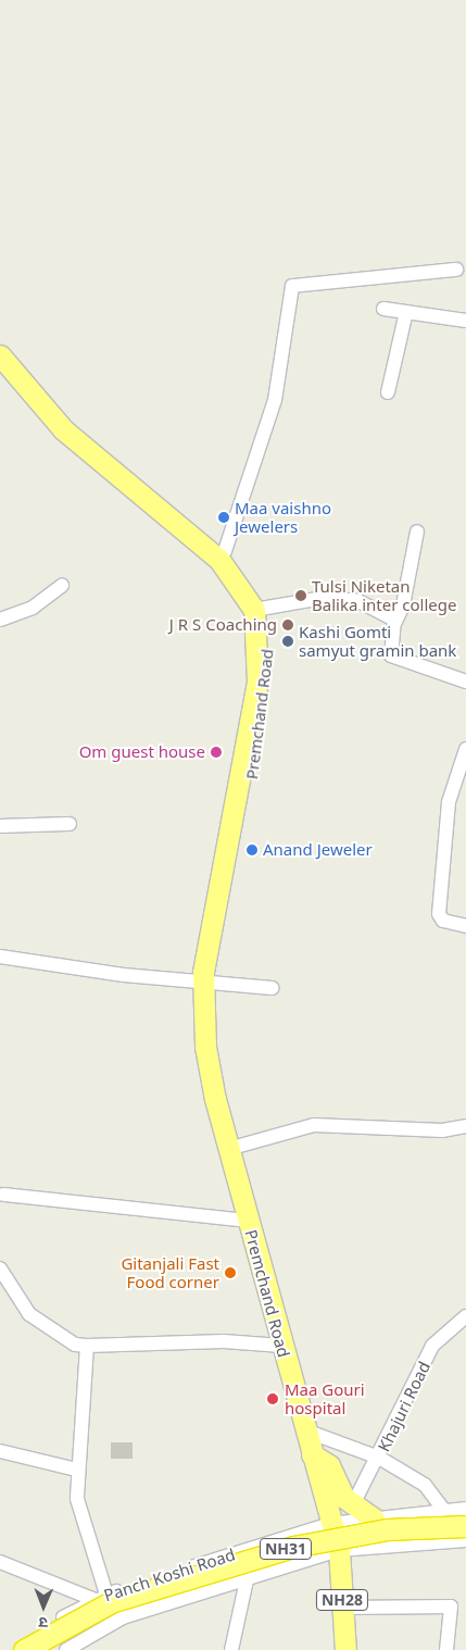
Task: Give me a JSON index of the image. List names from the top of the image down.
{
  "streets": {
    "highway": ["Premchand Road", "NH31", "NH28"],
    "street": ["Khajuri Road", "Panch Koshi Road"]
  },
  "crossings": [
    ["Premchand Road", "Panch Koshi Road"],
    ["Premchand Road", "NH28"],
    ["Panch Koshi Road", "NH28"]
  ],
  "places": [
    "Maa vaishno Jewelers",
    "Tulsi Niketan Balika inter college",
    "J R S Coaching",
    "Kashi Gomti samyut gramin bank",
    "Om guest house",
    "Anand Jeweler",
    "Gitanjali Fast Food corner",
    "Maa Gouri hospital"
  ],
  "north": "bottom"
}
